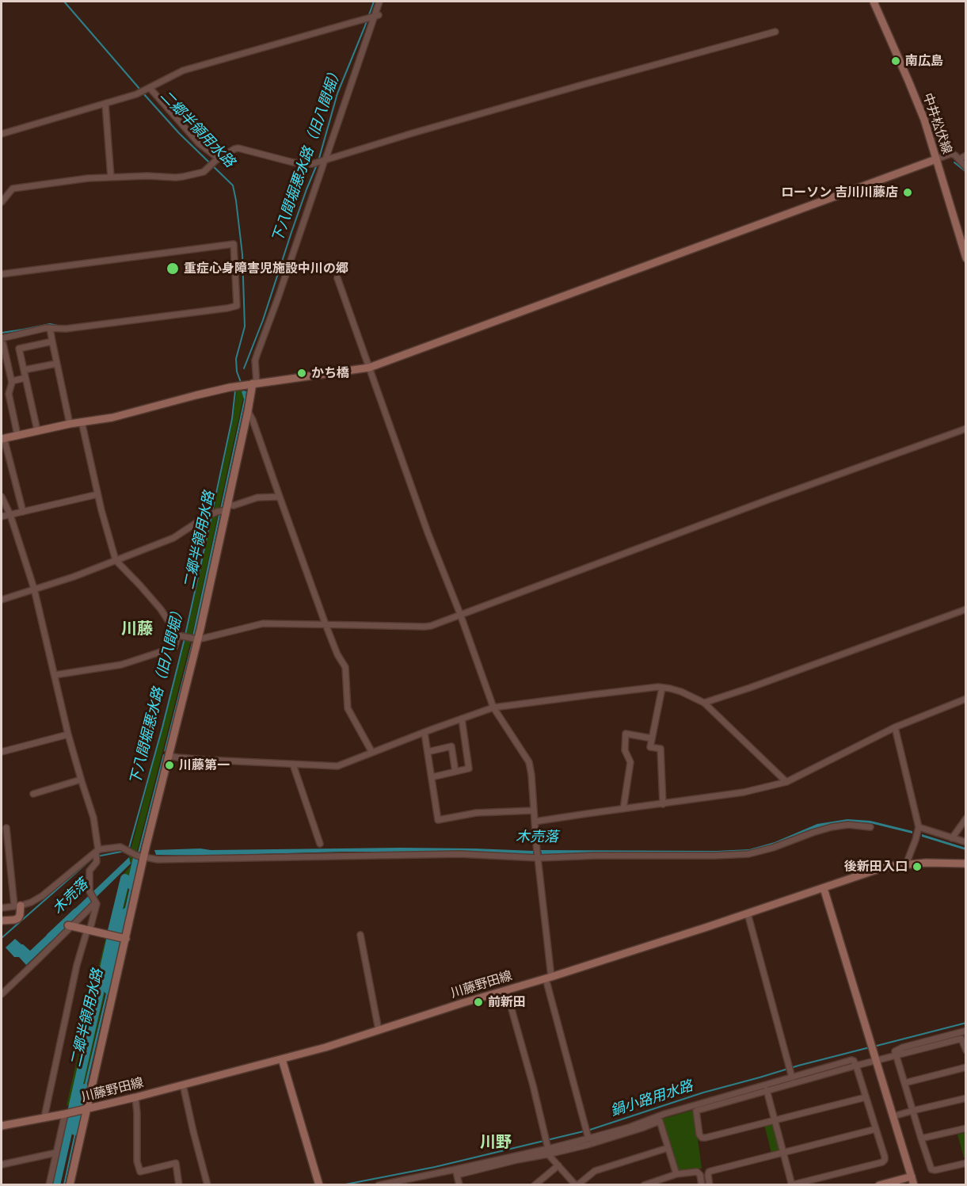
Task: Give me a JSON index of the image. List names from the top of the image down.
{
  "streets": {
    "street": ["中井松伏線", "川藤野田線"]
  },
  "districts": ["川藤", "川野"],
  "water": [
    "二郷半領用水路",
    "下八間堀悪水路（旧八間堀）",
    "木売落",
    "鍋小路用水路"
  ],
  "places": [
    "南広島",
    "ローソン 吉川川藤店",
    "重症心身障害児施設中川の郷",
    "かち橋",
    "川藤第一",
    "後新田入口",
    "前新田"
  ]
}
